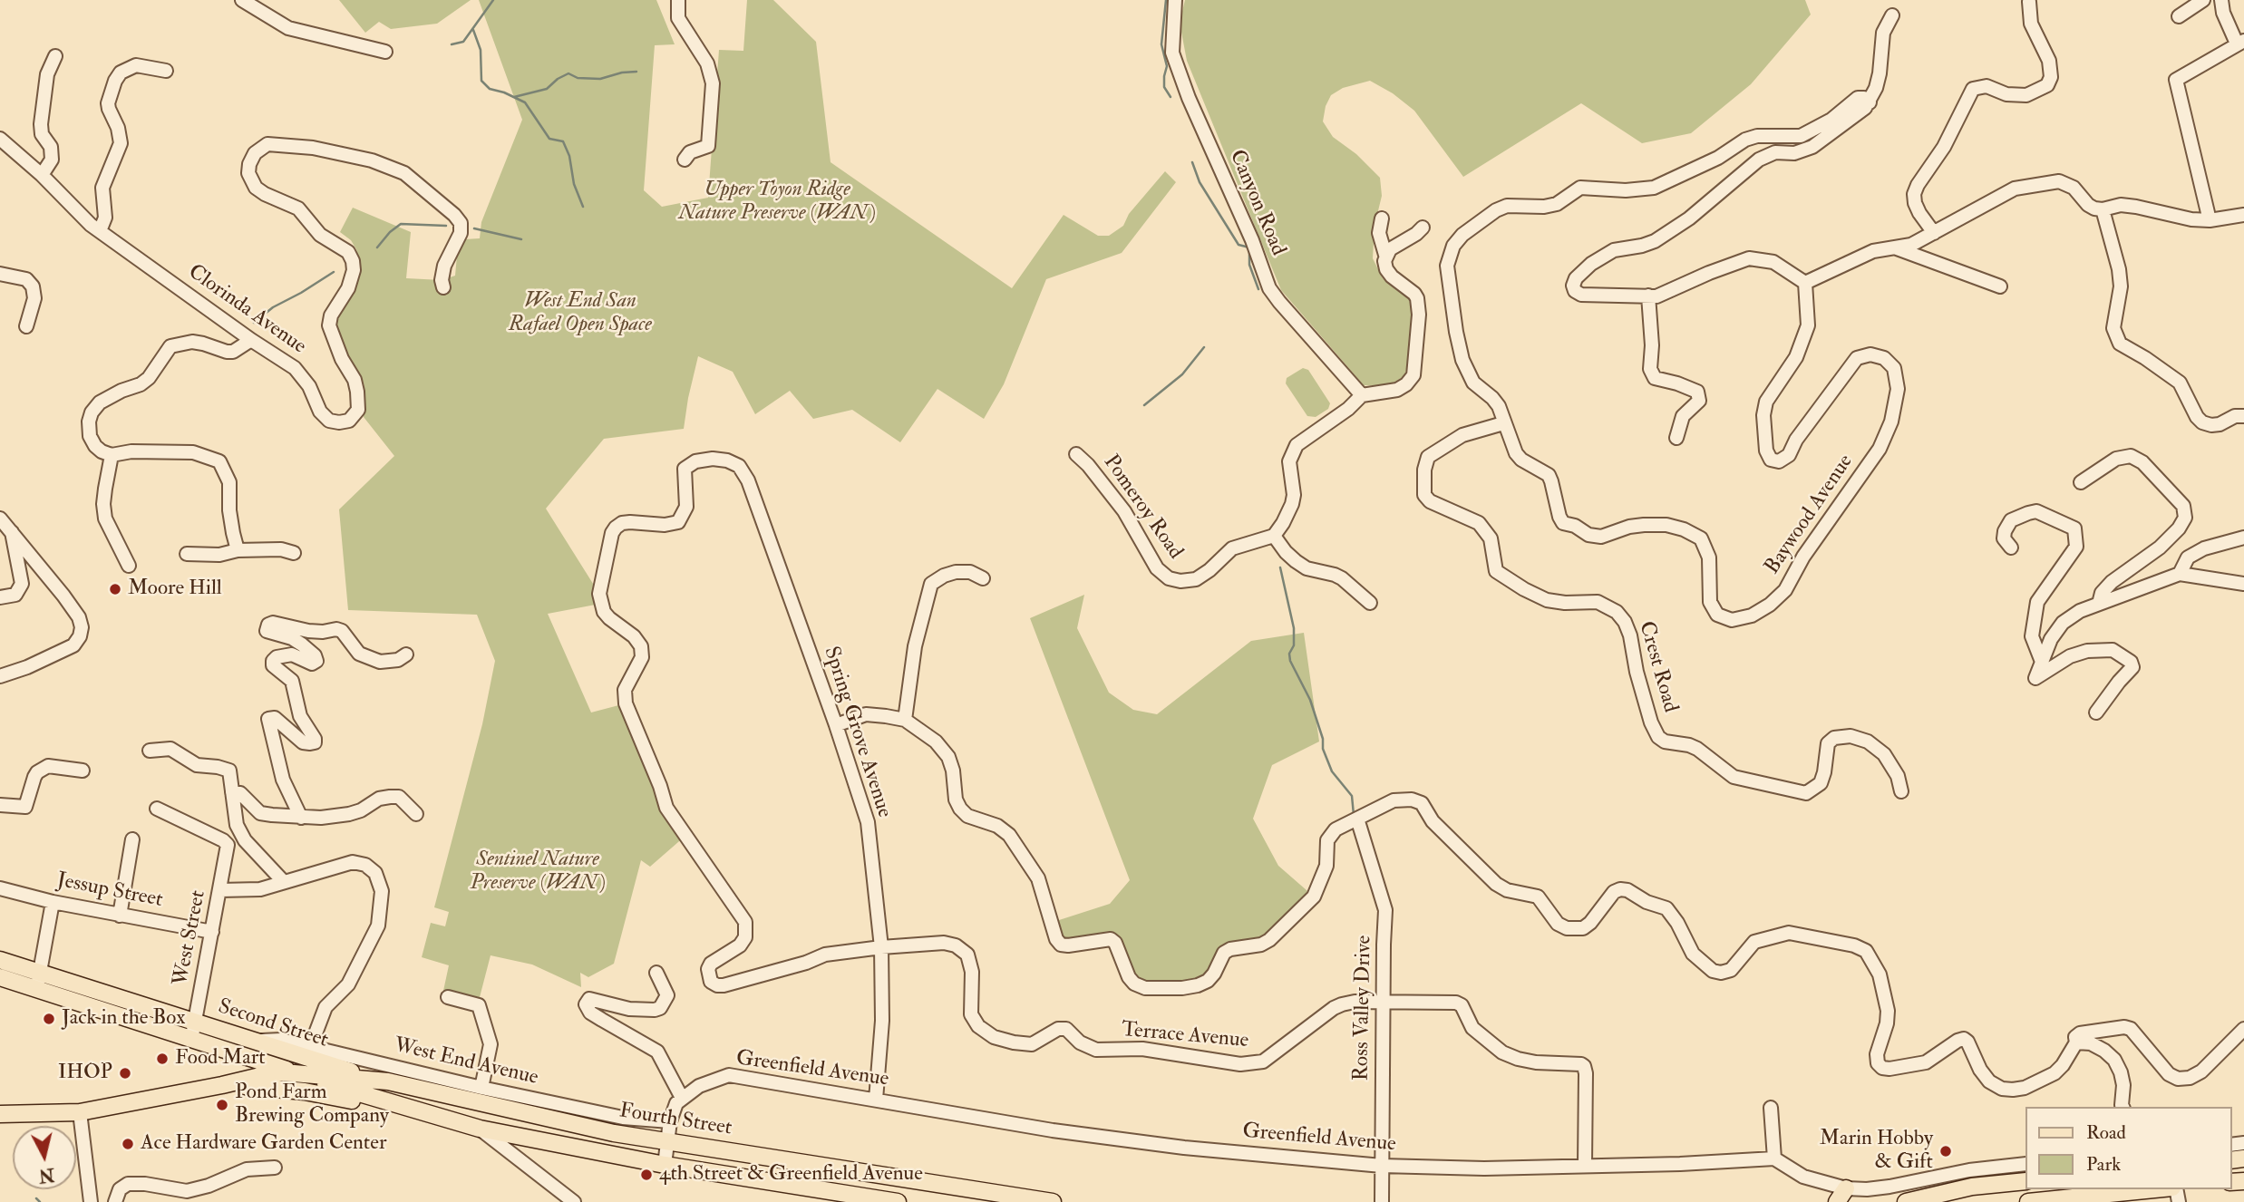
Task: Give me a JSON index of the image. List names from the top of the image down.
{
  "streets": {
    "main road": ["Second Street", "Fourth Street"],
    "street": [
      "Canyon Road",
      "Clorinda Avenue",
      "Pomeroy Road",
      "Baywood Avenue",
      "Crest Road",
      "Spring Grove Avenue",
      "Jessup Street",
      "West Street",
      "Ross Valley Drive",
      "Terrace Avenue",
      "West End Avenue",
      "Greenfield Avenue"
    ]
  },
  "crossings": [
    ["Baywood Avenue", "Crest Road"],
    ["Spring Grove Avenue", "Terrace Avenue"],
    ["Spring Grove Avenue", "Greenfield Avenue"],
    ["Jessup Street", "West Street"],
    ["West Street", "Second Street"],
    ["Ross Valley Drive", "Terrace Avenue"],
    ["Ross Valley Drive", "Greenfield Avenue"],
    ["Second Street", "West End Avenue"],
    ["Second Street", "Fourth Street"],
    ["Terrace Avenue", "Greenfield Avenue"]
  ],
  "parks": ["Upper Toyon Ridge Nature Preserve (WAN)", "West End San Rafael Open Space", "Sentinel Nature Preserve (WAN)"],
  "places": [
    "Moore Hill",
    "Jack in the Box",
    "Food Mart",
    "IHOP",
    "Pond Farm Brewing Company",
    "Ace Hardware Garden Center",
    "Marin Hobby & Gift",
    "4th Street & Greenfield Avenue"
  ],
  "legend": ["Road", "Park"],
  "north": "bottom"
}
